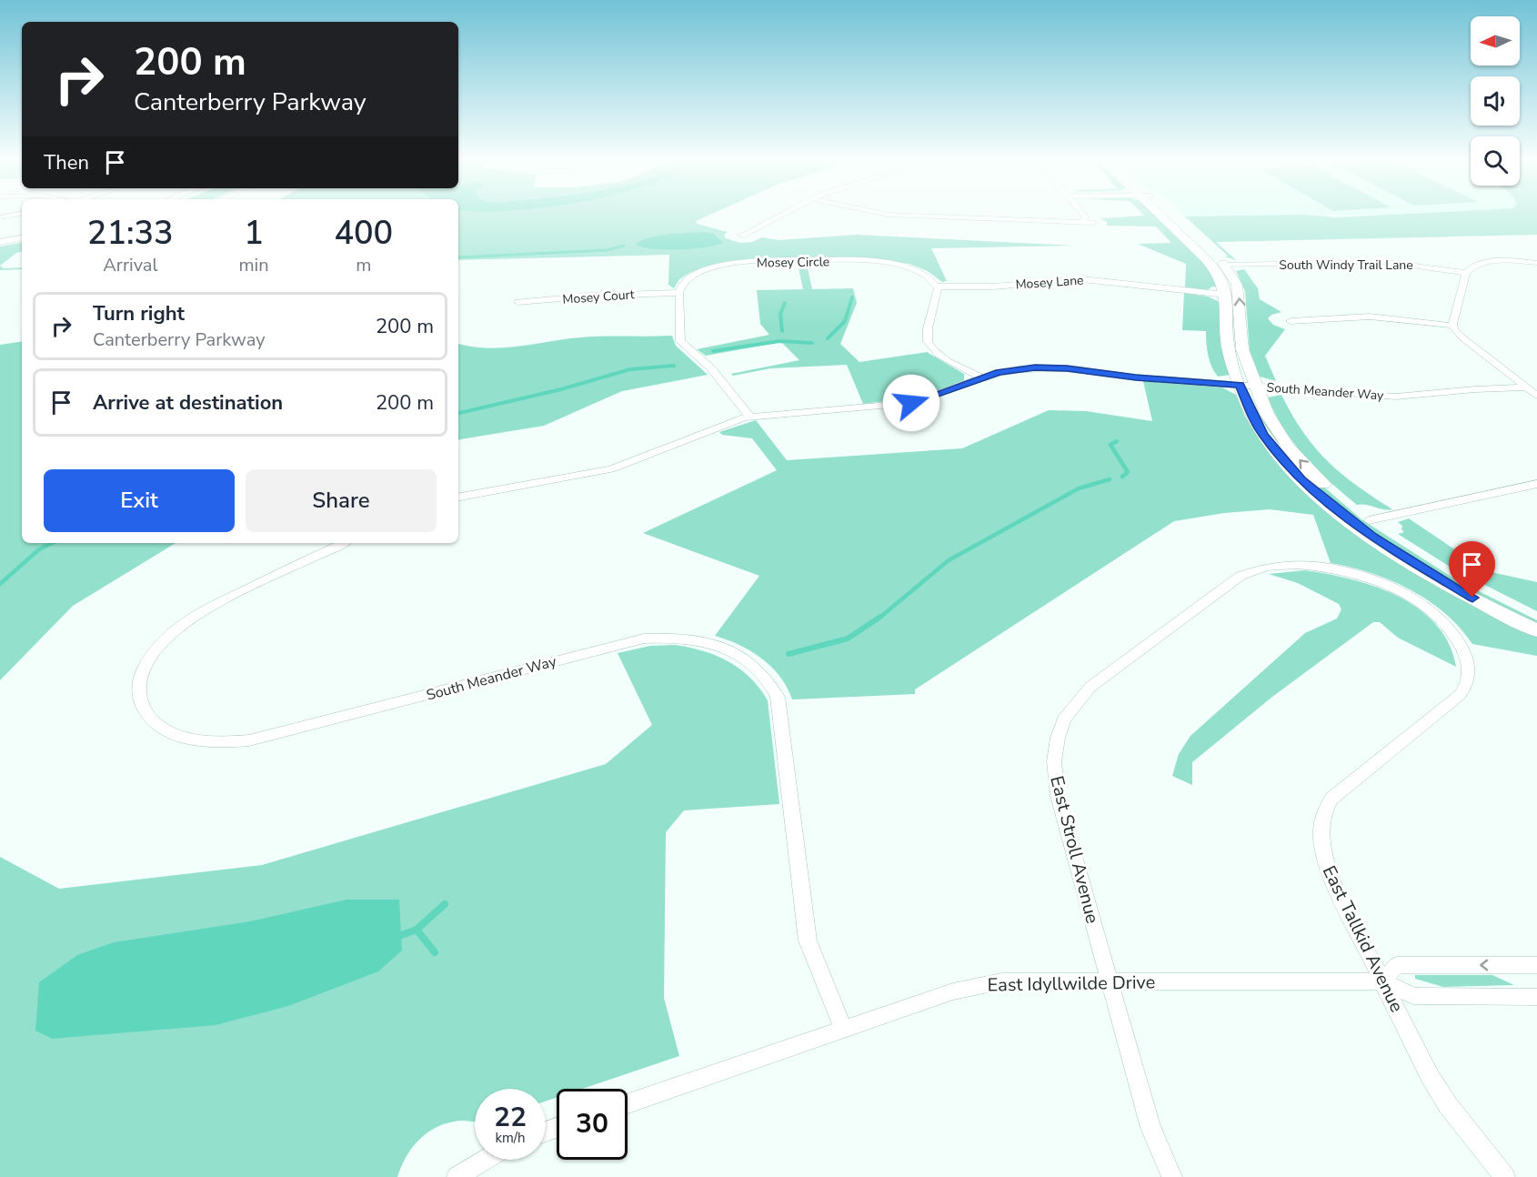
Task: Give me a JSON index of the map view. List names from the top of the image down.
{
  "streets": {
    "street": [
      "Mosey Circle",
      "South Windy Trail Lane",
      "Mosey Lane",
      "Mosey Court",
      "South Meander Way",
      "East Stroll Avenue",
      "East Tallkid Avenue",
      "East Idyllwilde Drive"
    ]
  },
  "crossings": [
    ["Mosey Circle", "Mosey Lane"],
    ["Mosey Circle", "Mosey Court"],
    ["South Meander Way", "East Idyllwilde Drive"],
    ["East Stroll Avenue", "East Tallkid Avenue"],
    ["East Stroll Avenue", "East Idyllwilde Drive"],
    ["East Tallkid Avenue", "East Idyllwilde Drive"]
  ],
  "north": "left",
  "page": {
    "turn": ["200 m", "Canterberry Parkway"],
    "then": "Then",
    "eta": [
      "21:33",
      "Arrival",
      "1",
      "min",
      "400",
      "m"
    ],
    "list": [
      {
        "name": "Turn right",
        "note": "Canterberry Parkway",
        "value": "200 m"
      },
      {
        "name": "Arrive at destination",
        "value": "200 m"
      }
    ],
    "buttons": ["Exit", "Share"],
    "speed": "22 km/h",
    "limit": "30"
  }
}
